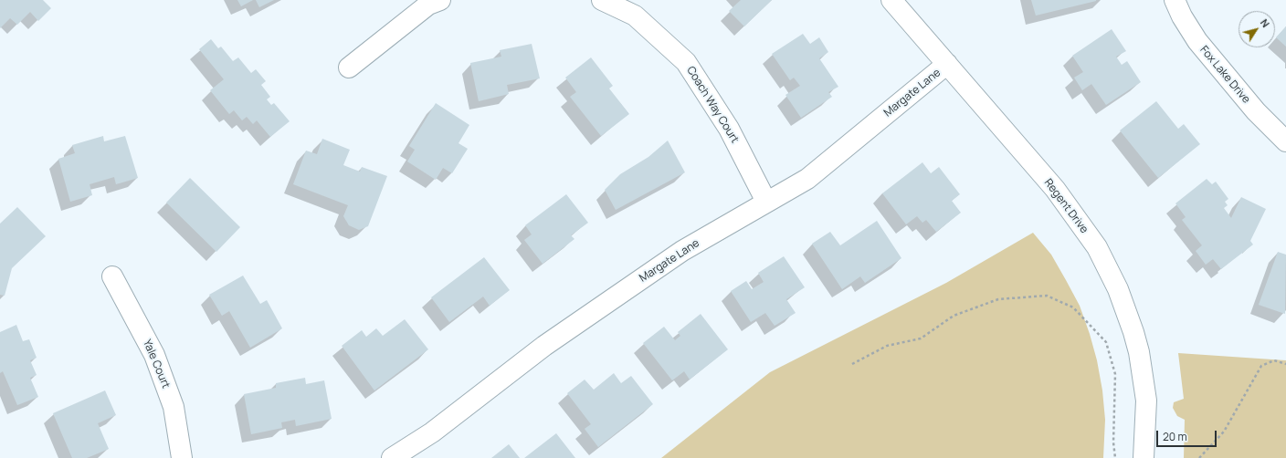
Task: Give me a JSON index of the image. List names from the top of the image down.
{
  "streets": {
    "street": [
      "Fox Lake Drive",
      "Margate Lane",
      "Coach Way Court",
      "Regent Drive",
      "Yale Court"
    ]
  },
  "crossings": [
    ["Margate Lane", "Coach Way Court"],
    ["Margate Lane", "Regent Drive"]
  ],
  "scale_bar": "20 m",
  "north": "top right"
}
